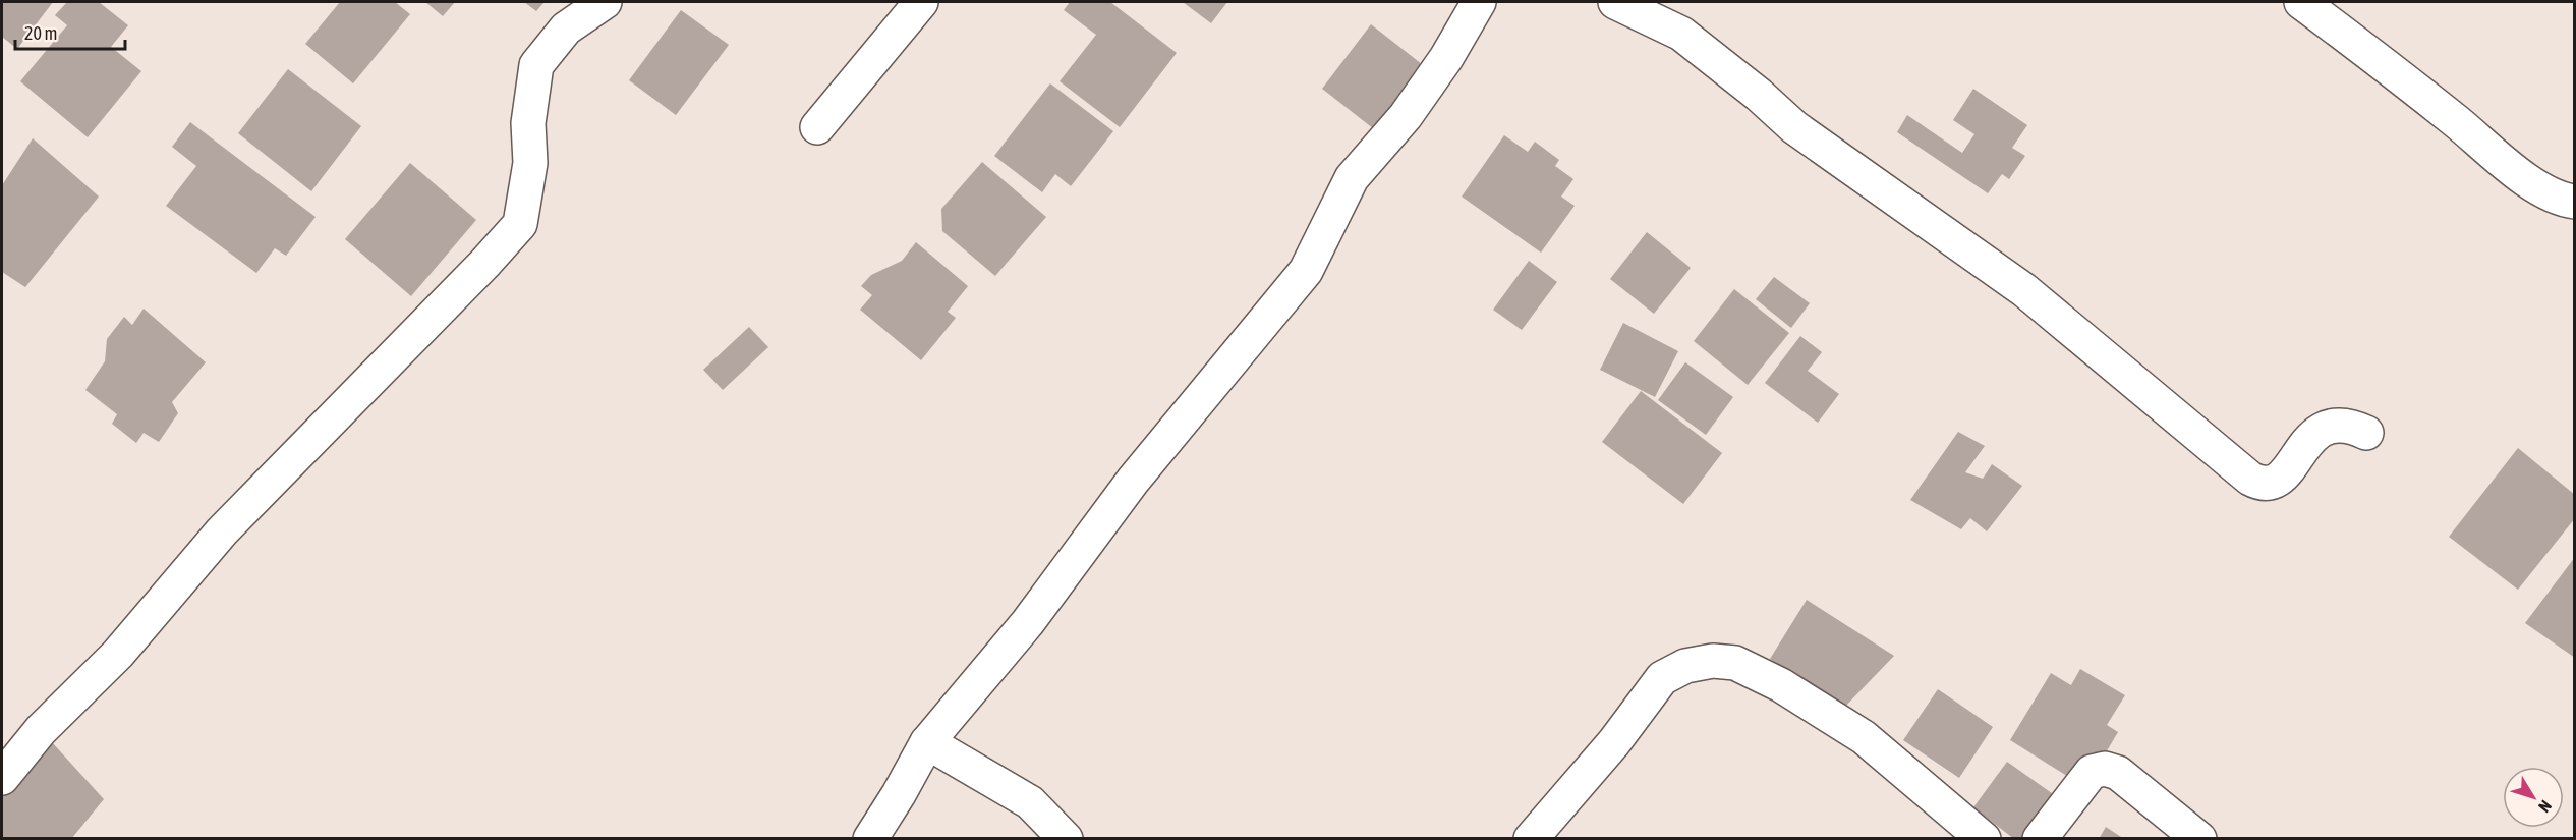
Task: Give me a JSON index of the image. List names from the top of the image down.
{
  "scale_bar": "20 m",
  "north": "bottom right"
}
